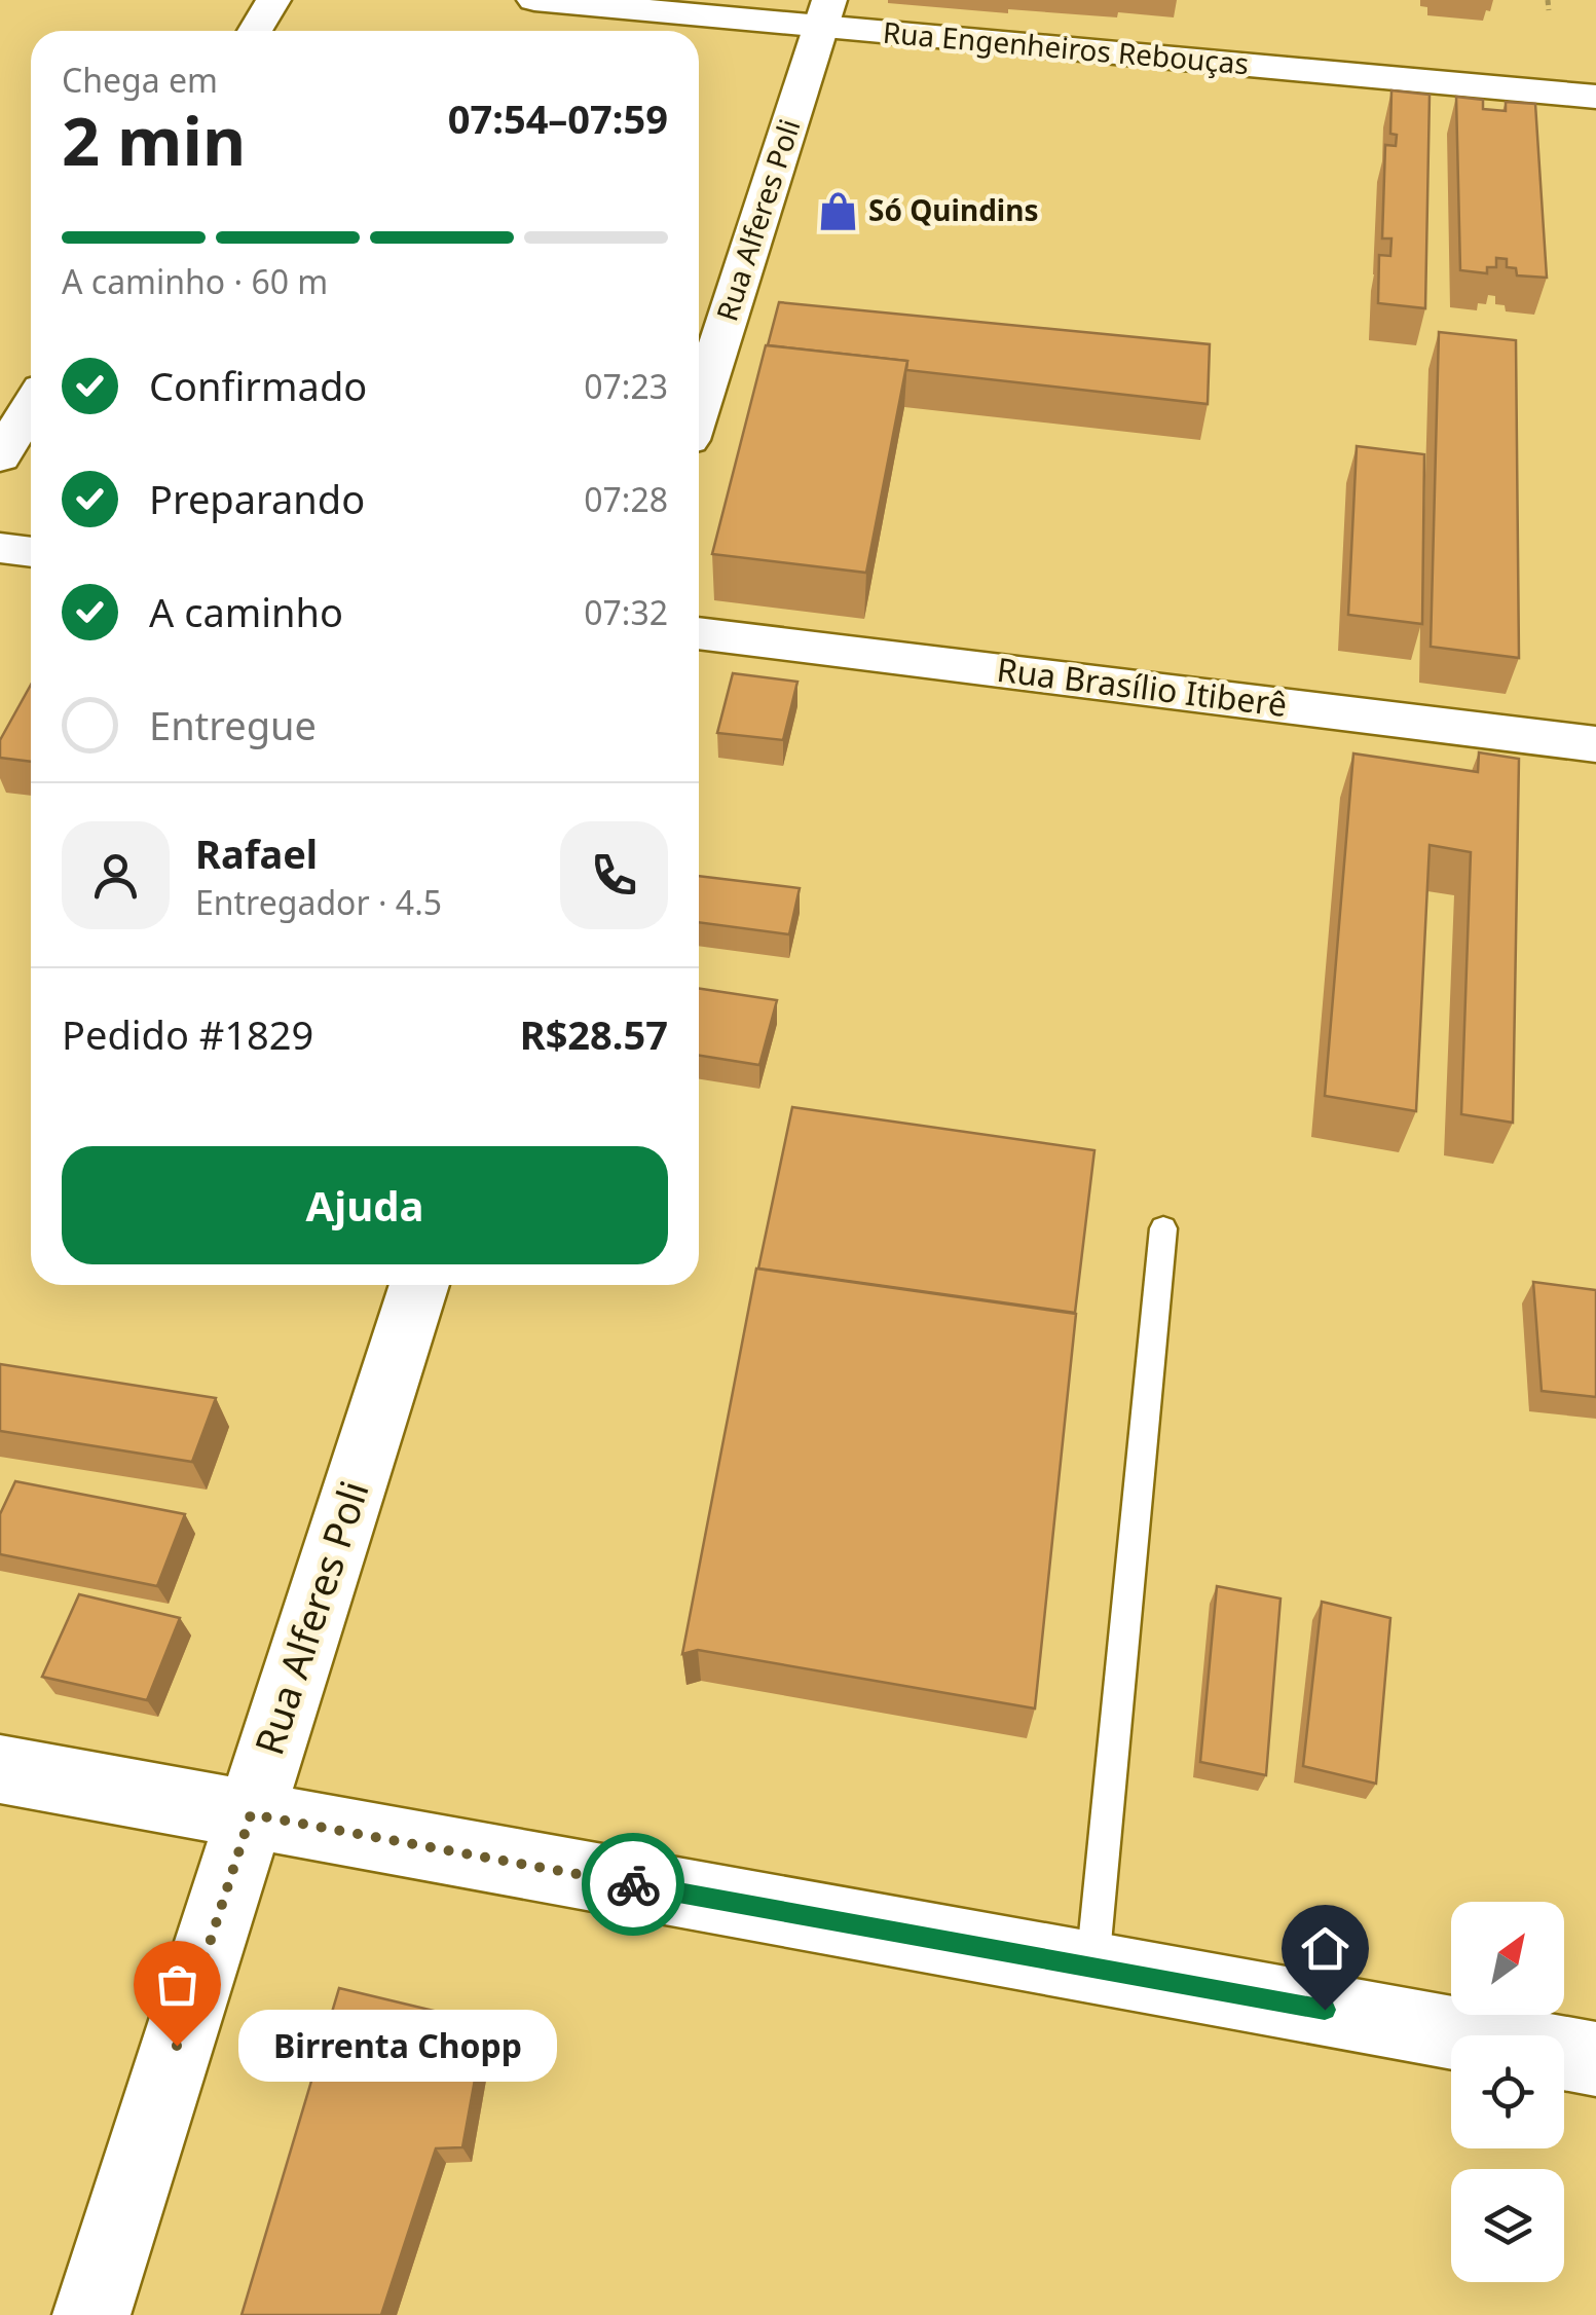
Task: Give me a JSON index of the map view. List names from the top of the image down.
{
  "streets": {
    "street": ["Rua Engenheiros Rebouças", "Rua Alferes Poli", "Rua Brasílio Itiberê"]
  },
  "crossings": [
    ["Rua Engenheiros Rebouças", "Rua Alferes Poli"]
  ],
  "places": {
    "shop": ["Só Quindins"],
    "other": ["Birrenta Chopp"]
  },
  "north": "top right",
  "page": {
    "heading": ["2 min", "Chega em", "07:54–07:59"],
    "panel": [
      "Rafael",
      "Entregador · 4.5",
      "Pedido #1829",
      "R$28.57"
    ],
    "bar": "A caminho · 60 m",
    "list": [
      ["Confirmado", "07:23"],
      ["Preparando", "07:28"],
      ["A caminho", "07:32"],
      "Entregue"
    ],
    "buttons": "Ajuda",
    "bubble": "Birrenta Chopp"
  }
}
